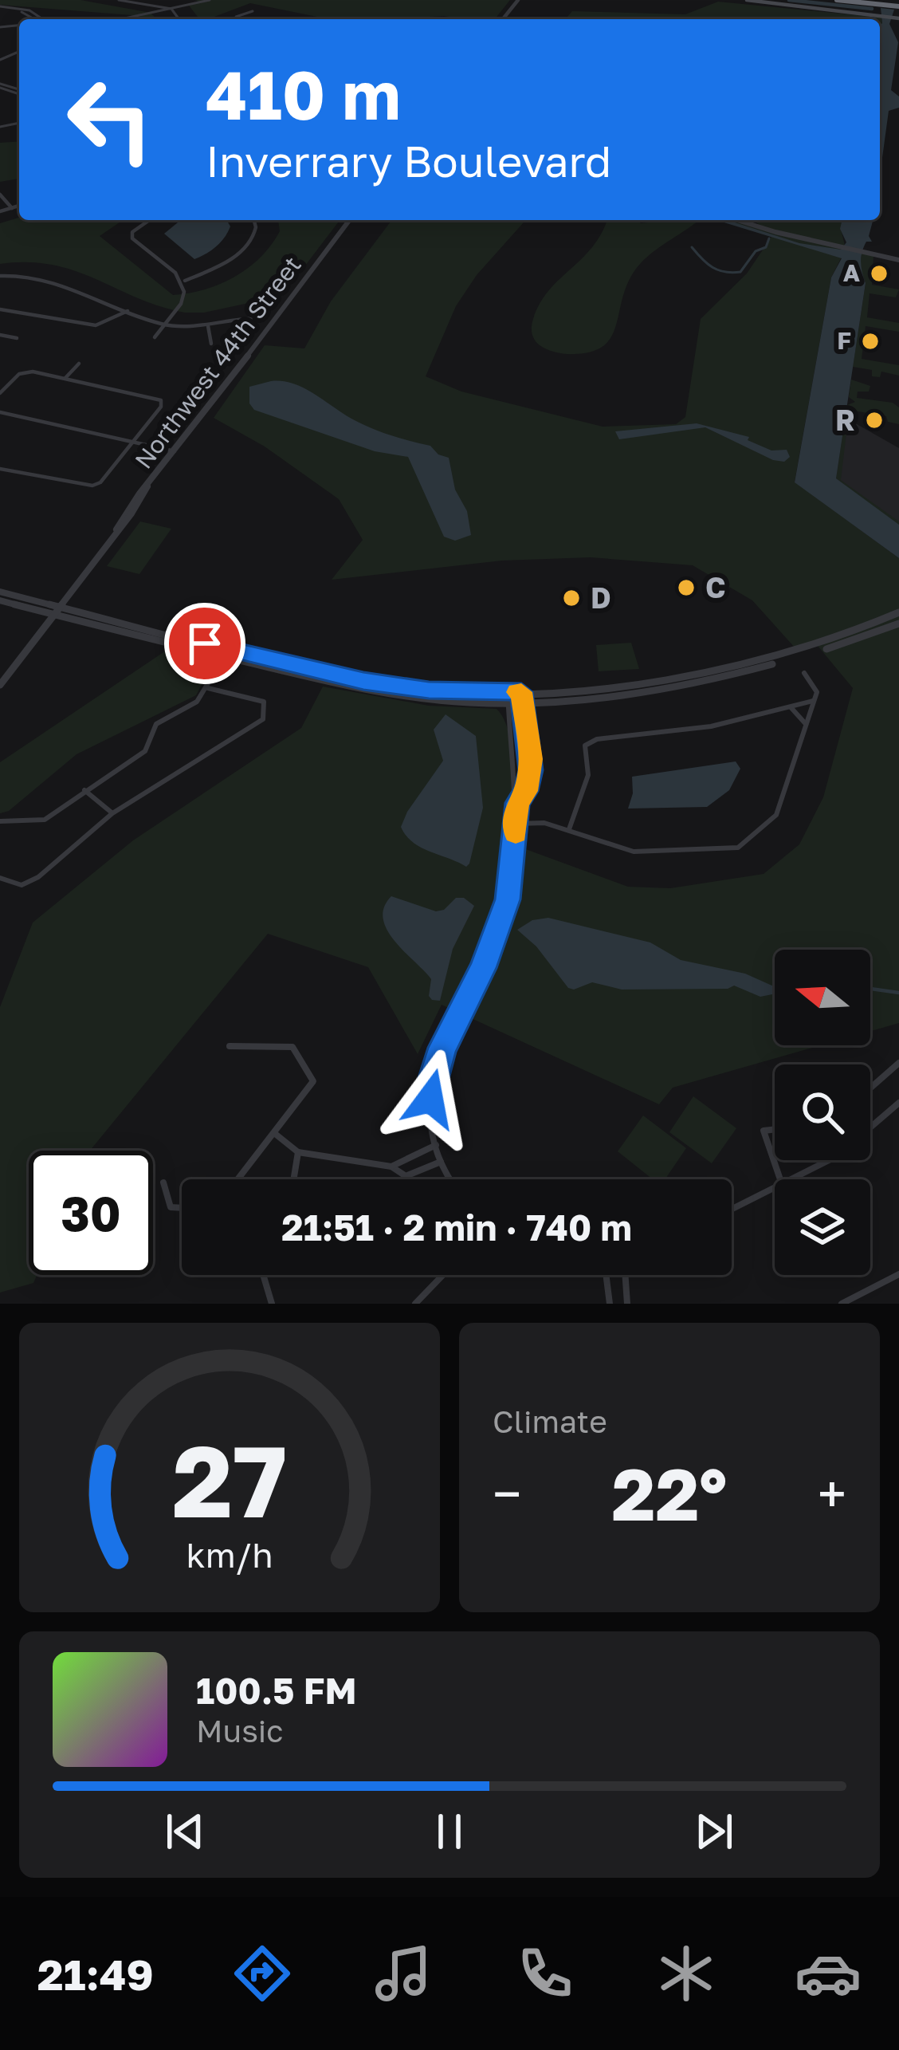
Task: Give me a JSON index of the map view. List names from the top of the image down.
{
  "streets": {
    "street": ["Northwest 44th Street"]
  },
  "places": [
    "A",
    "F",
    "R",
    "C",
    "D"
  ],
  "north": "left",
  "page": {
    "turn": ["410 m", "Inverrary Boulevard"],
    "limit": "30",
    "trip": "21:51 · 2 min · 740 m",
    "tile": "Climate",
    "heat": ["−", "22°", "+"],
    "song": ["100.5 FM", "Music"],
    "tabs": "21:49",
    "gauge": ["27", "km/h"]
  }
}
